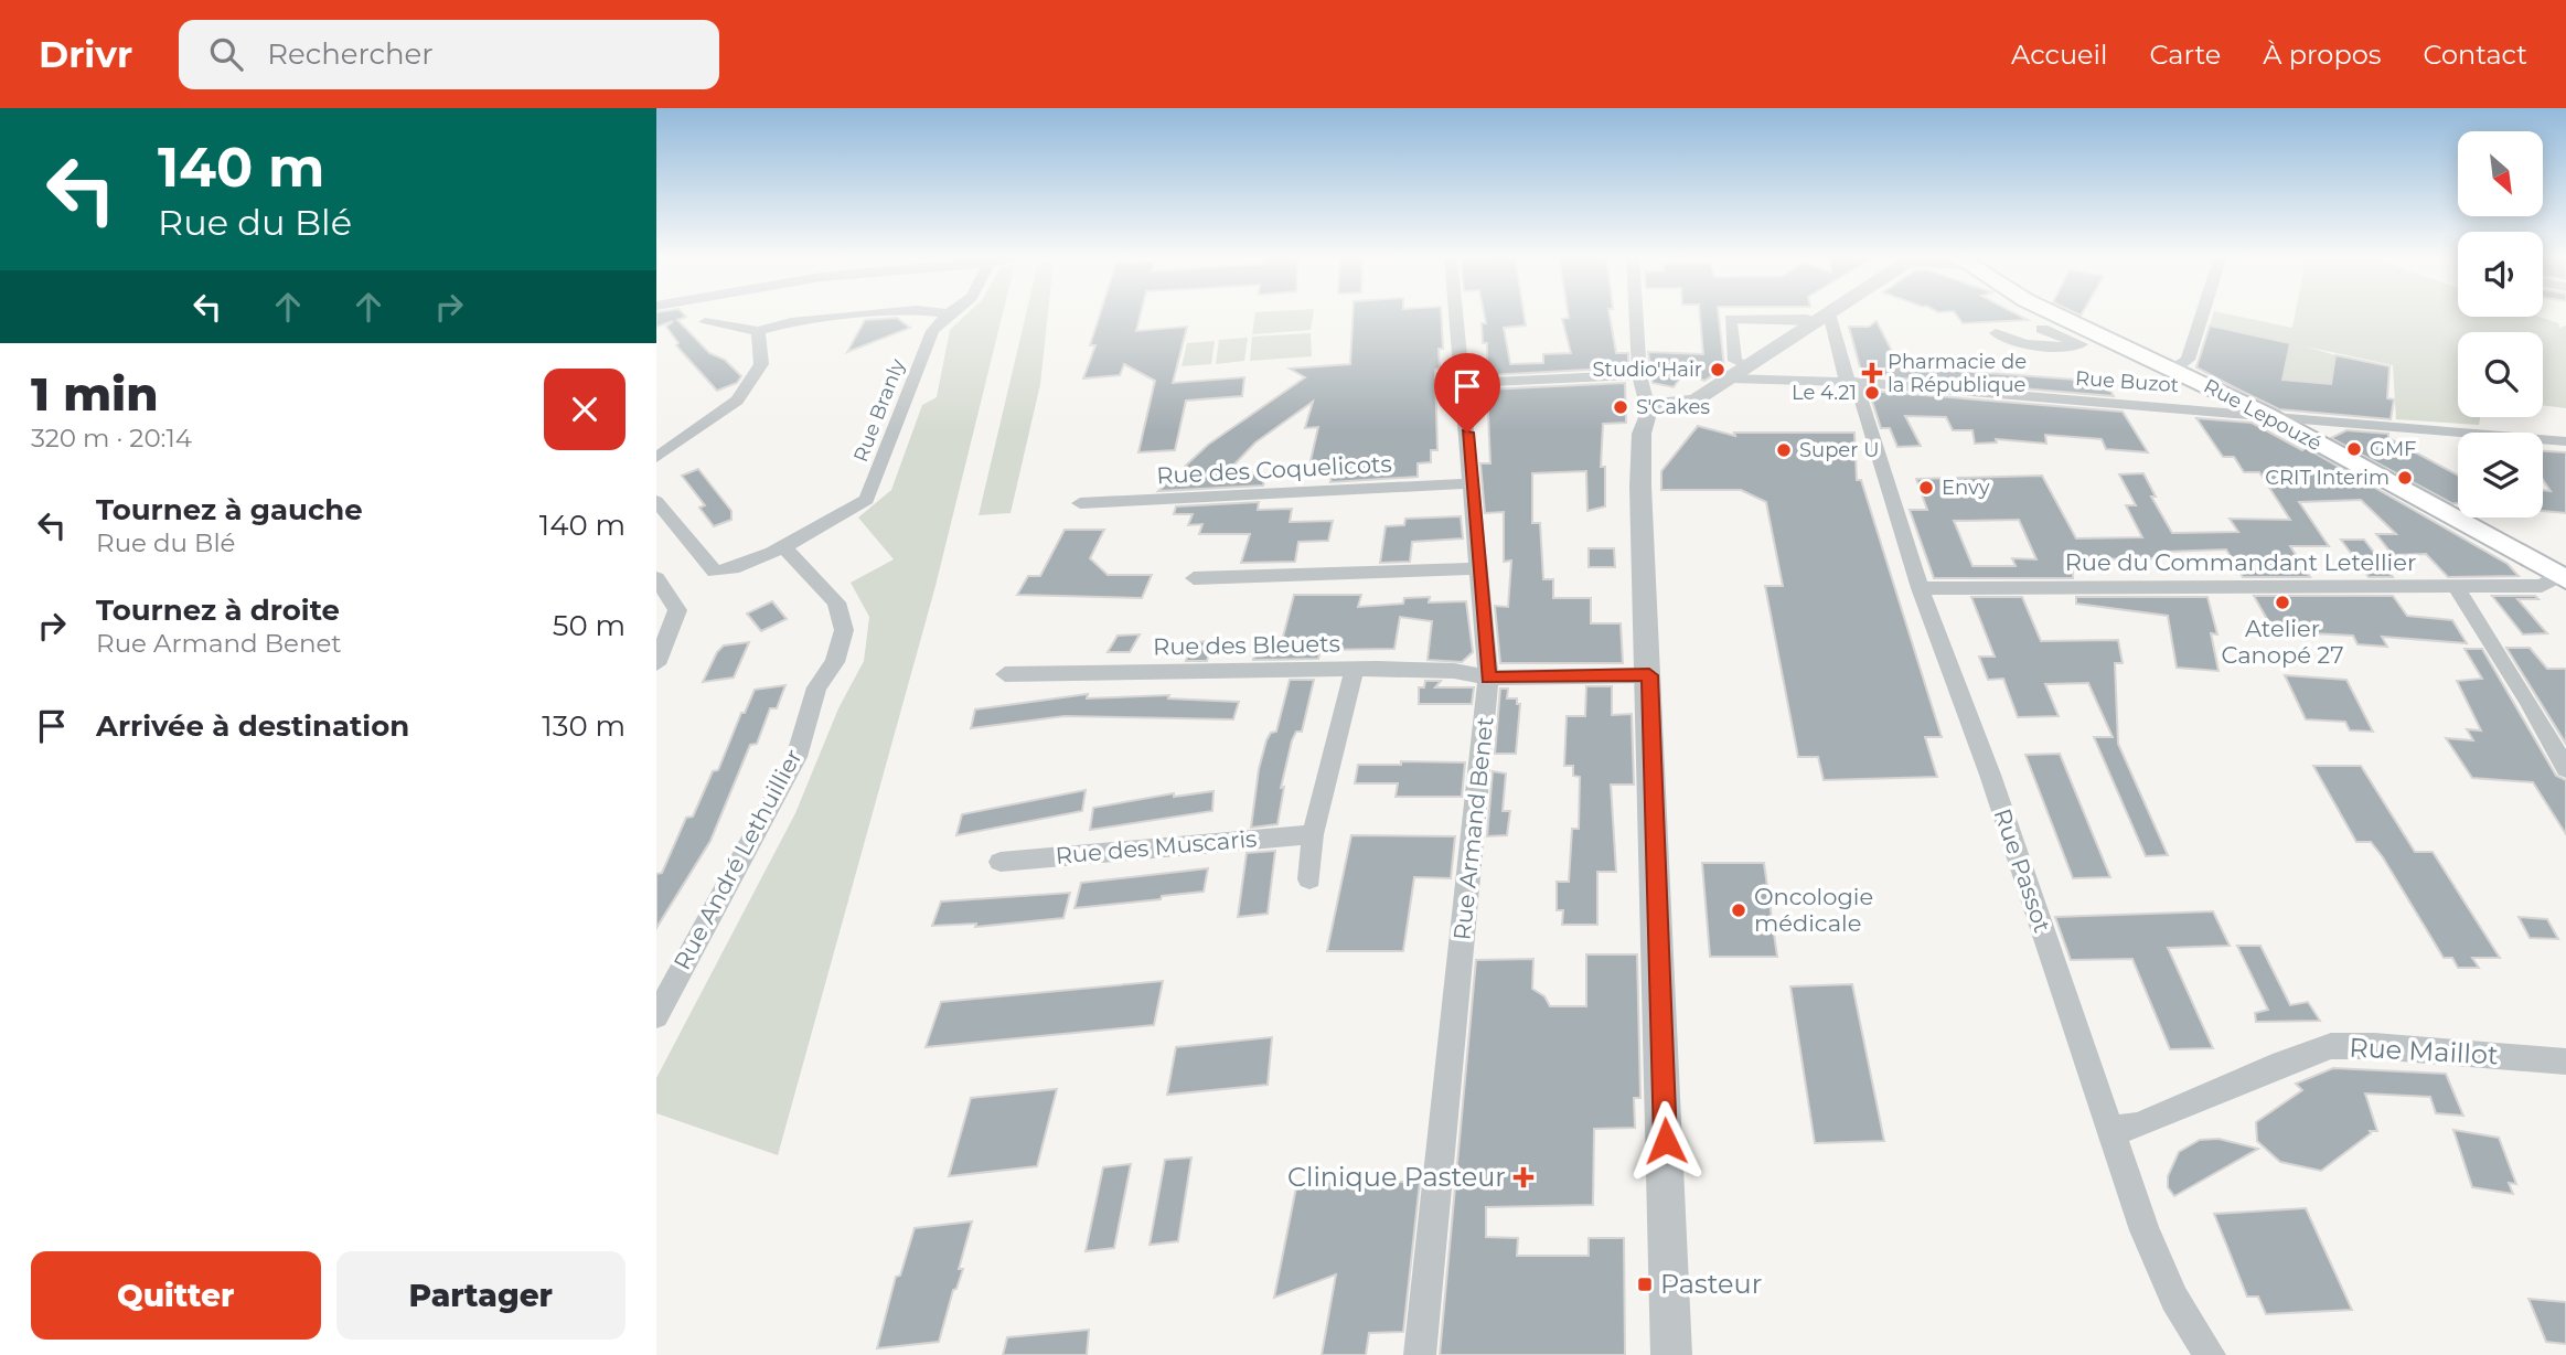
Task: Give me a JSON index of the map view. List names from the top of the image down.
{
  "streets": {
    "main road": ["Rue Lepouzé"],
    "street": [
      "Rue Buzot",
      "Rue Branly",
      "Rue des Coquelicots",
      "Rue du Commandant Letellier",
      "Rue des Bleuets",
      "Rue Armand Benet",
      "Rue des Muscaris",
      "Rue André Lethuillier",
      "Rue Passot",
      "Rue Maillot"
    ]
  },
  "crossings": [
    ["Rue Buzot", "Rue Lepouzé"],
    ["Rue Buzot", "Rue Passot"],
    ["Rue Branly", "Rue André Lethuillier"],
    ["Rue Lepouzé", "Rue du Commandant Letellier"],
    ["Rue des Coquelicots", "Rue Armand Benet"],
    ["Rue du Commandant Letellier", "Rue Passot"],
    ["Rue des Bleuets", "Rue Armand Benet"],
    ["Rue Passot", "Rue Maillot"]
  ],
  "places": {
    "other": [
      "Studio'Hair",
      "Le 4.21",
      "S'Cakes",
      "GMF",
      "Super U",
      "CRIT Interim",
      "Envy",
      "Atelier Canopé 27",
      "Oncologie médicale"
    ],
    "health": ["Pharmacie de la République", "Clinique Pasteur"],
    "transit": ["Pasteur"]
  },
  "north": "bottom right",
  "page": {
    "header": "Drivr",
    "search": "Rechercher",
    "nav": [
      "Accueil",
      "Carte",
      "À propos",
      "Contact"
    ],
    "turn": ["140 m", "Rue du Blé"],
    "heading": ["1 min", "320 m · 20:14"],
    "list": [
      {
        "name": "Tournez à gauche",
        "note": "Rue du Blé",
        "value": "140 m"
      },
      {
        "name": "Tournez à droite",
        "note": "Rue Armand Benet",
        "value": "50 m"
      },
      {
        "name": "Arrivée à destination",
        "value": "130 m"
      }
    ],
    "buttons": ["Quitter", "Partager"]
  }
}
